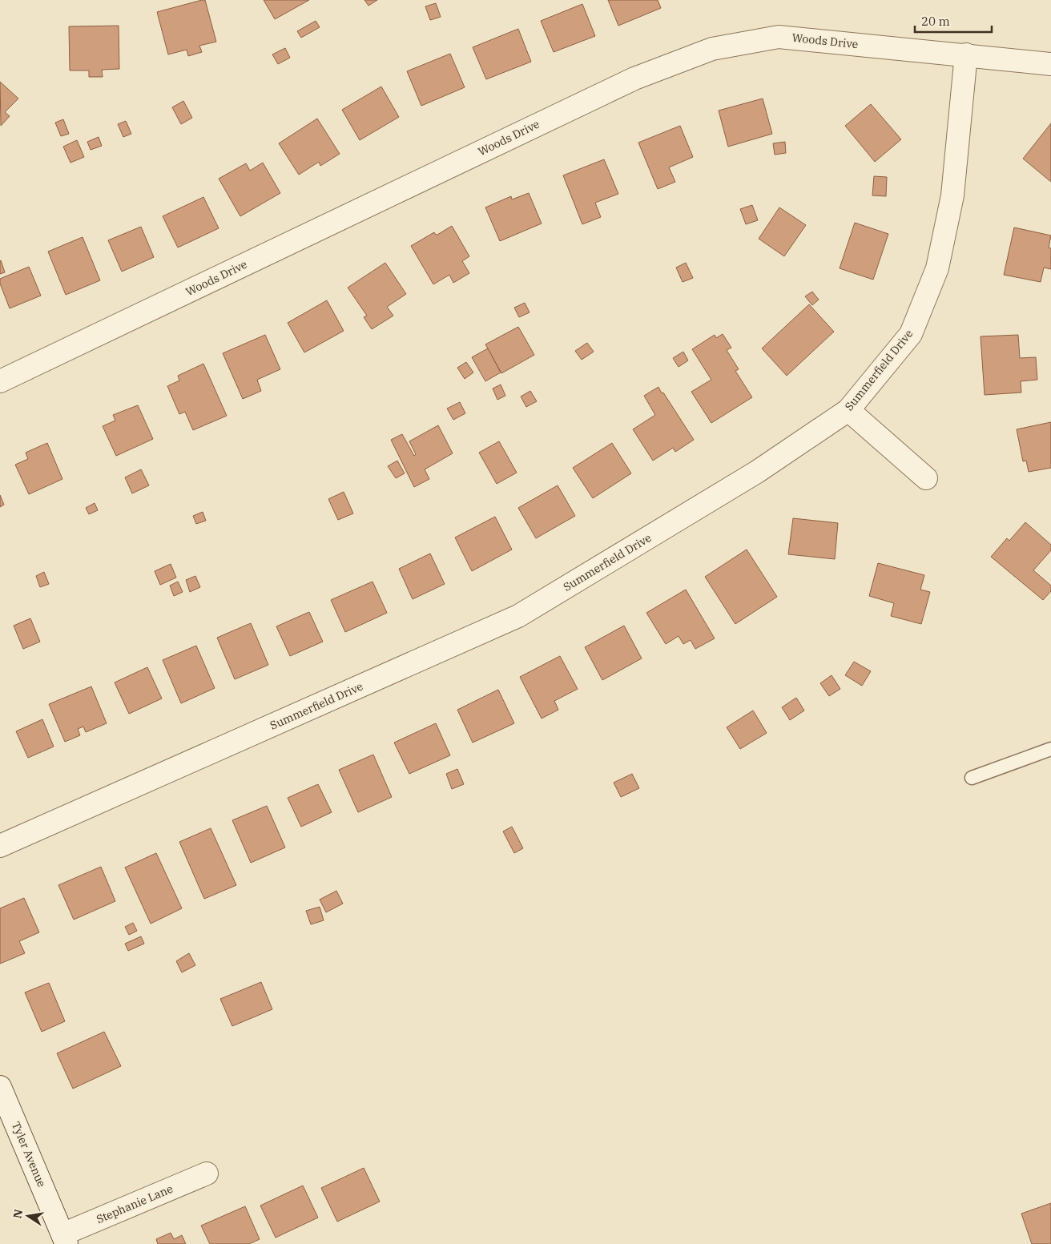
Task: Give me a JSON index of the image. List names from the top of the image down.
{
  "streets": {
    "street": [
      "Woods Drive",
      "Summerfield Drive",
      "Tyler Avenue",
      "Stephanie Lane"
    ]
  },
  "crossings": [
    ["Woods Drive", "Summerfield Drive"],
    ["Tyler Avenue", "Stephanie Lane"]
  ],
  "scale_bar": "20 m",
  "north": "left"
}
